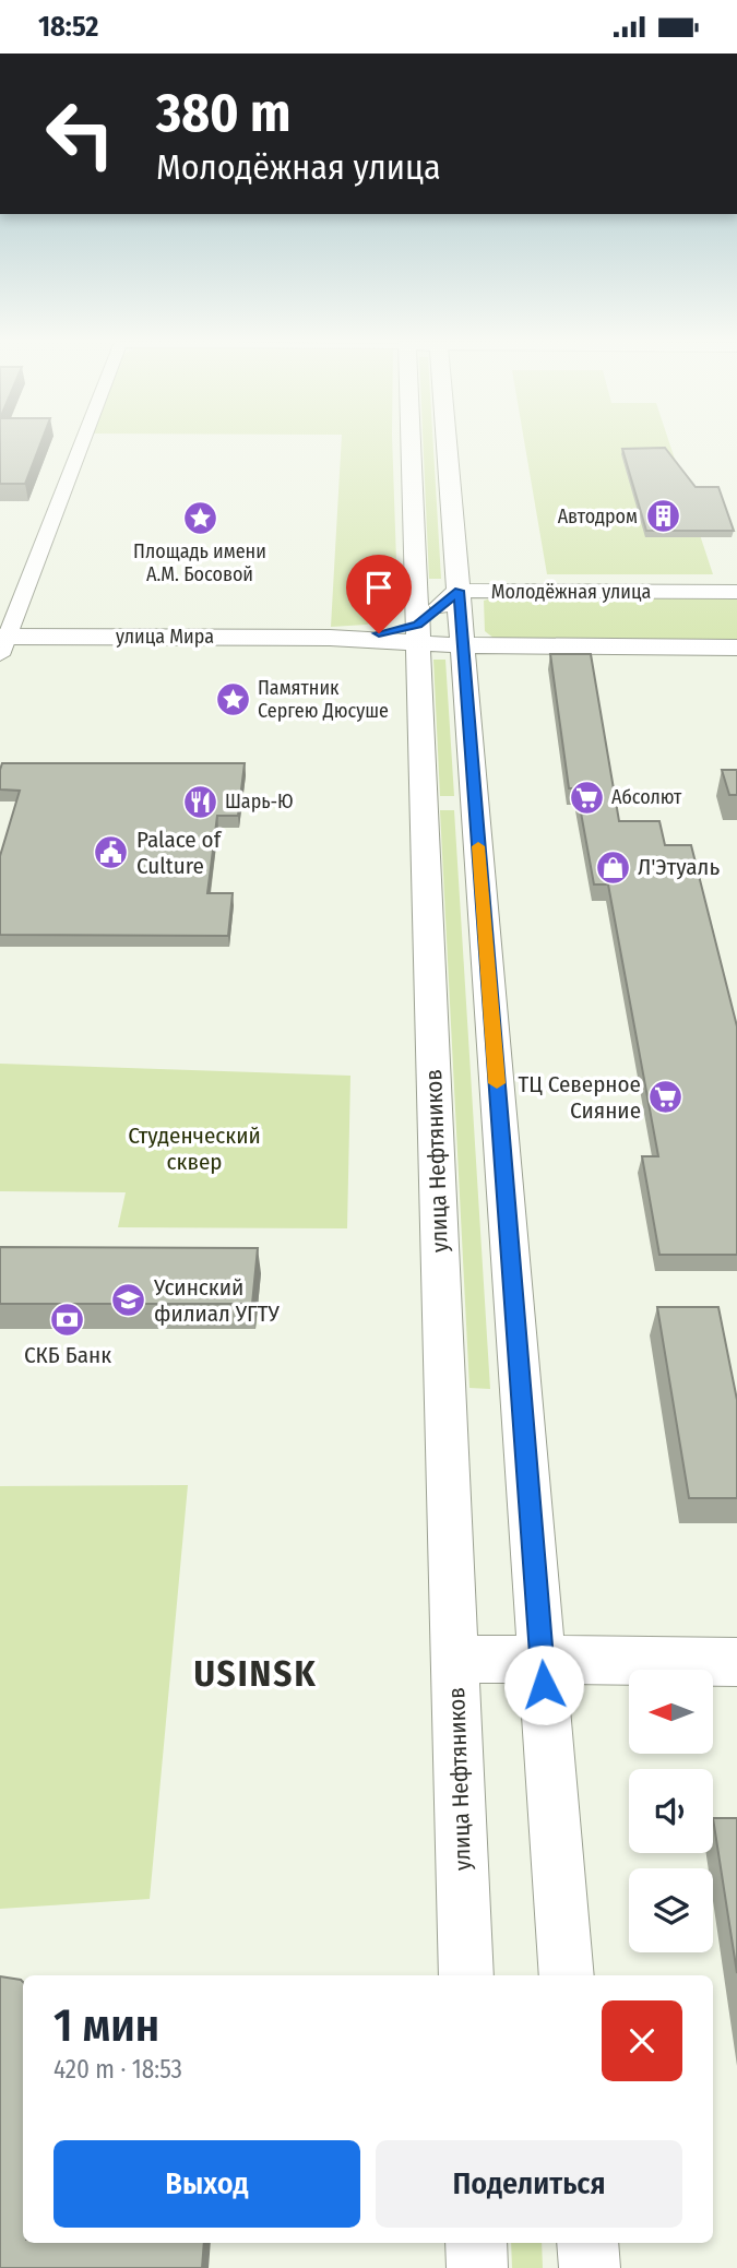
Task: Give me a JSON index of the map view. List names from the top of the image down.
{
  "streets": {
    "main road": ["Молодёжная улица", "улица Мира", "улица Нефтяников"]
  },
  "crossings": [
    ["Молодёжная улица", "улица Мира"],
    ["Молодёжная улица", "улица Нефтяников"],
    ["улица Мира", "улица Нефтяников"]
  ],
  "districts": ["USINSK"],
  "parks": ["Студенческий сквер"],
  "places": {
    "building": ["Автодром"],
    "place": ["Площадь имени А.М. Босовой", "Памятник Сергею Дюсуше"],
    "supermarket": ["Абсолют", "ТЦ Северное Сияние"],
    "restaurant": ["Шарь-Ю"],
    "public building": ["Palace of Culture"],
    "shop": ["Л'Этуаль"],
    "school or university": ["Усинский филиал УГТУ"],
    "bank": ["СКБ Банк"]
  },
  "north": "left",
  "page": {
    "status": "18:52",
    "turn": ["380 m", "Молодёжная улица"],
    "heading": ["1 мин", "420 m · 18:53"],
    "buttons": ["Выход", "Поделиться"]
  }
}
